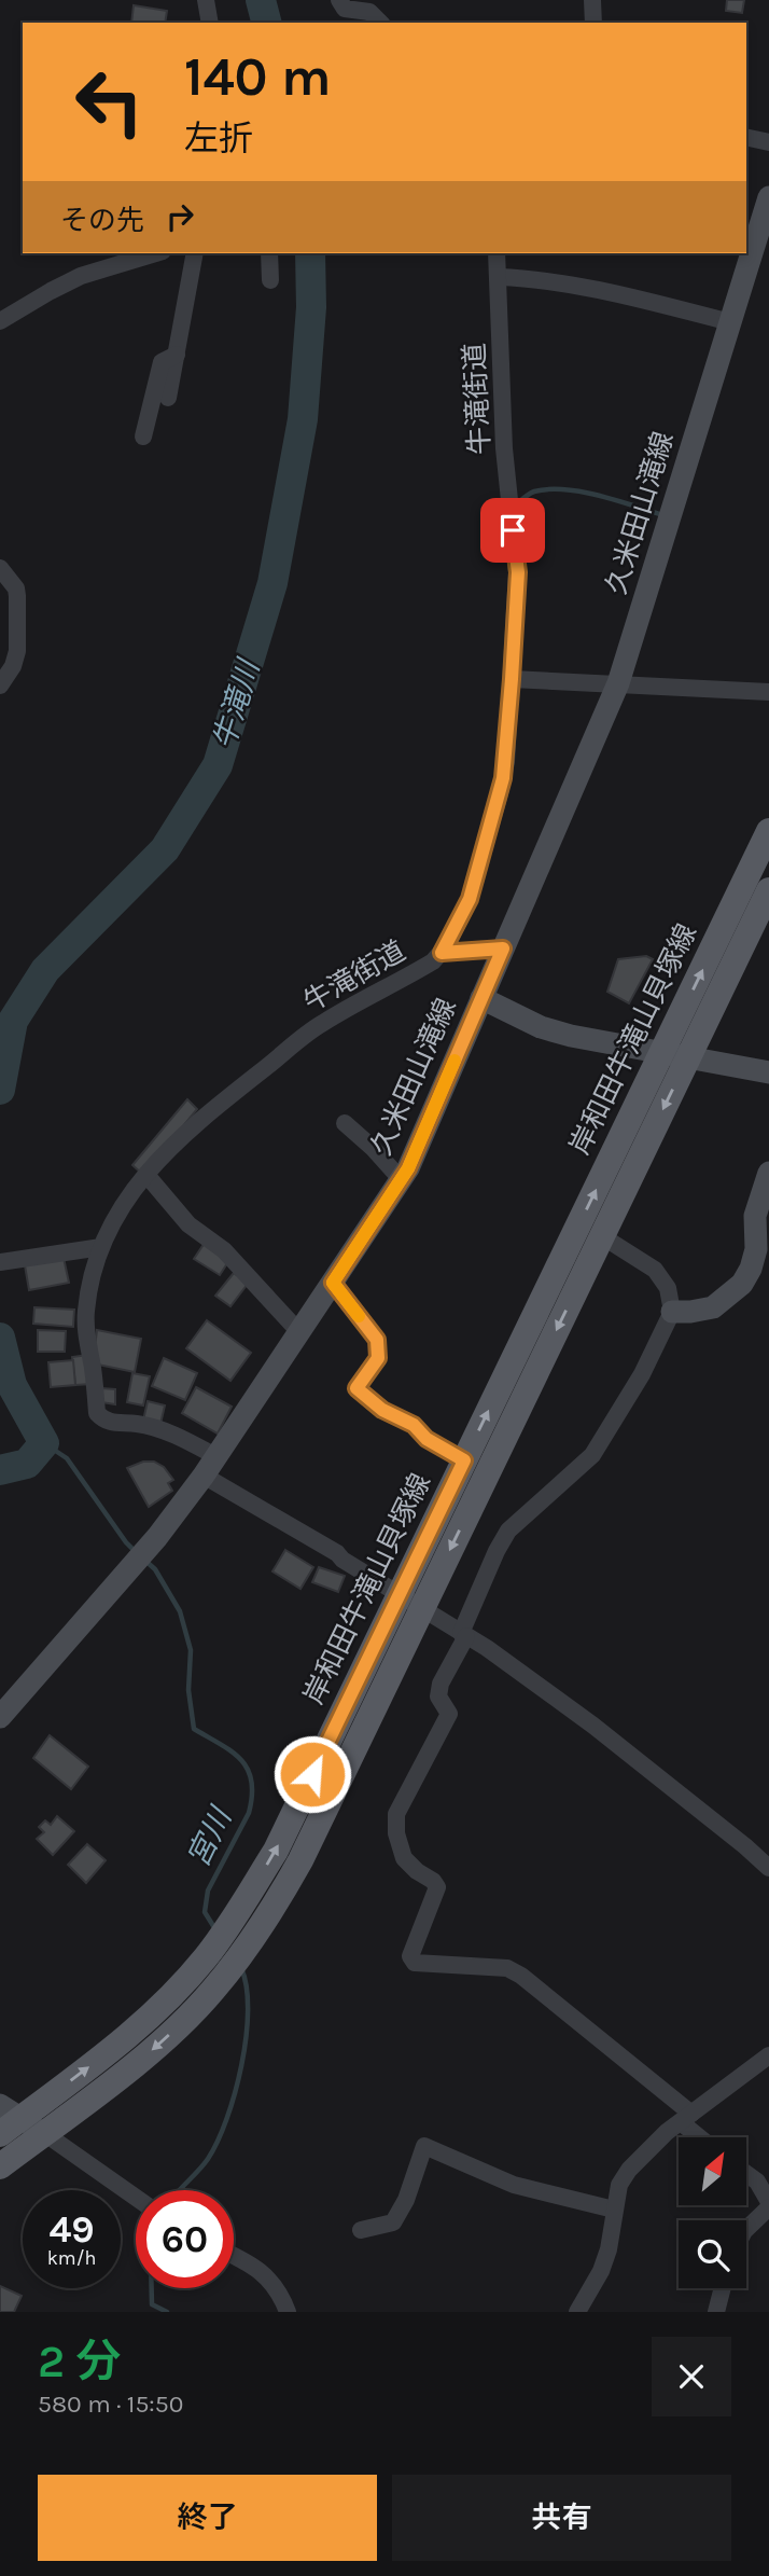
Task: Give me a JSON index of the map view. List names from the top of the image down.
{
  "streets": {
    "main road": ["岸和田牛滝山貝塚線"],
    "street": ["牛滝街道", "久米田山滝線"]
  },
  "crossings": [
    ["牛滝街道", "久米田山滝線"]
  ],
  "water": ["牛滝川", "宮川"],
  "north": "top right",
  "page": {
    "turn": ["140 m", "左折"],
    "then": "その先",
    "speed": "49 km/h",
    "limit": "60",
    "heading": ["2 分", "580 m · 15:50"],
    "buttons": ["終了", "共有"]
  }
}
